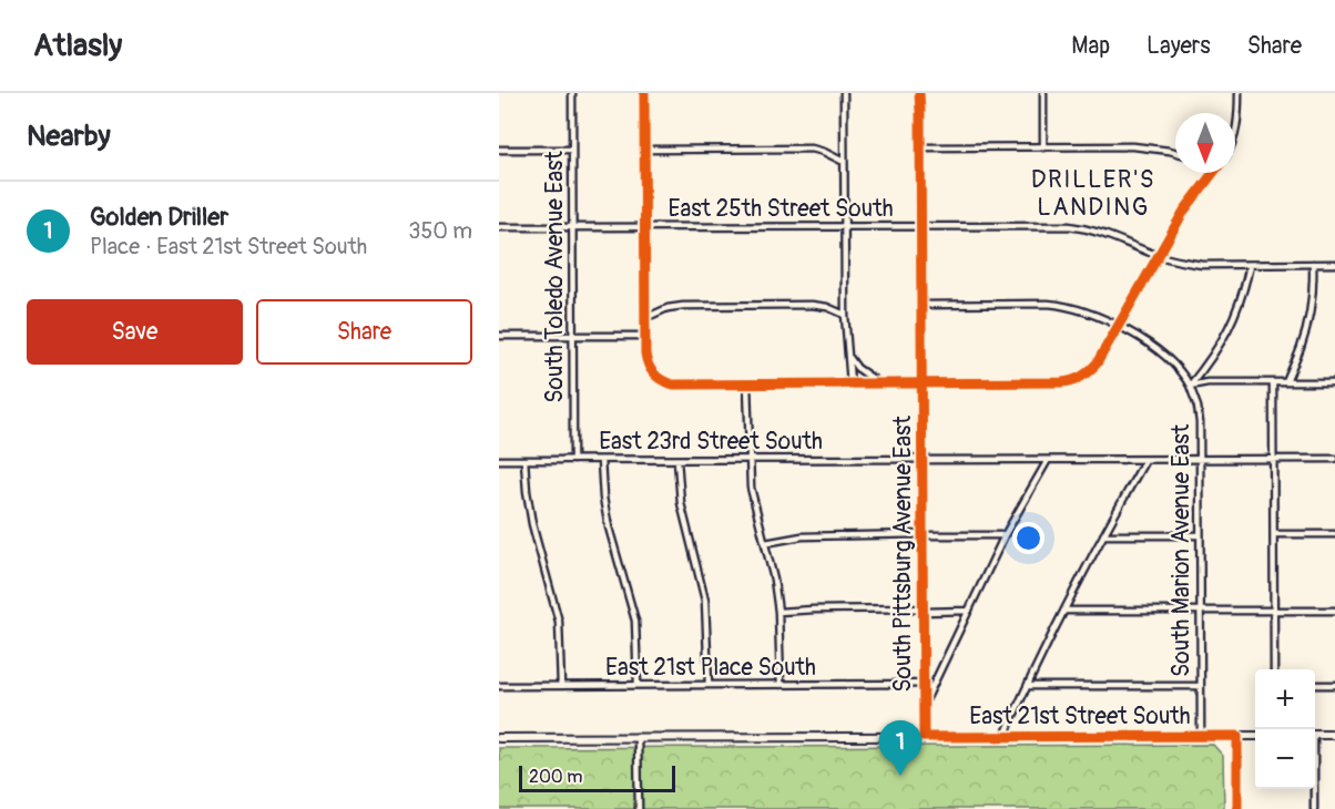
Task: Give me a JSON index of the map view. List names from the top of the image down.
{
  "streets": {
    "main road": ["East 21st Street South"],
    "street": [
      "East 25th Street South",
      "South Toledo Avenue East",
      "East 23rd Street South",
      "South Marion Avenue East",
      "South Pittsburg Avenue East",
      "East 21st Place South"
    ]
  },
  "crossings": [
    ["East 25th Street South", "South Toledo Avenue East"],
    ["East 25th Street South", "South Pittsburg Avenue East"],
    ["South Toledo Avenue East", "East 23rd Street South"],
    ["East 23rd Street South", "South Marion Avenue East"],
    ["East 23rd Street South", "South Pittsburg Avenue East"],
    ["South Marion Avenue East", "East 21st Street South"],
    ["South Pittsburg Avenue East", "East 21st Place South"],
    ["South Pittsburg Avenue East", "East 21st Street South"]
  ],
  "districts": ["DRILLER'S LANDING"],
  "scale_bar": "200 m",
  "north": "bottom",
  "page": {
    "header": "Atlasly",
    "nav": ["Map", "Layers", "Share"],
    "heading": "Nearby",
    "list": [
      {
        "mark": "1",
        "name": "Golden Driller",
        "note": "Place · East 21st Street South",
        "value": "350 m"
      }
    ],
    "buttons": ["Save", "Share"],
    "map_buttons": ["+", "−"],
    "pins": "1",
    "scale": "200 m"
  }
}
